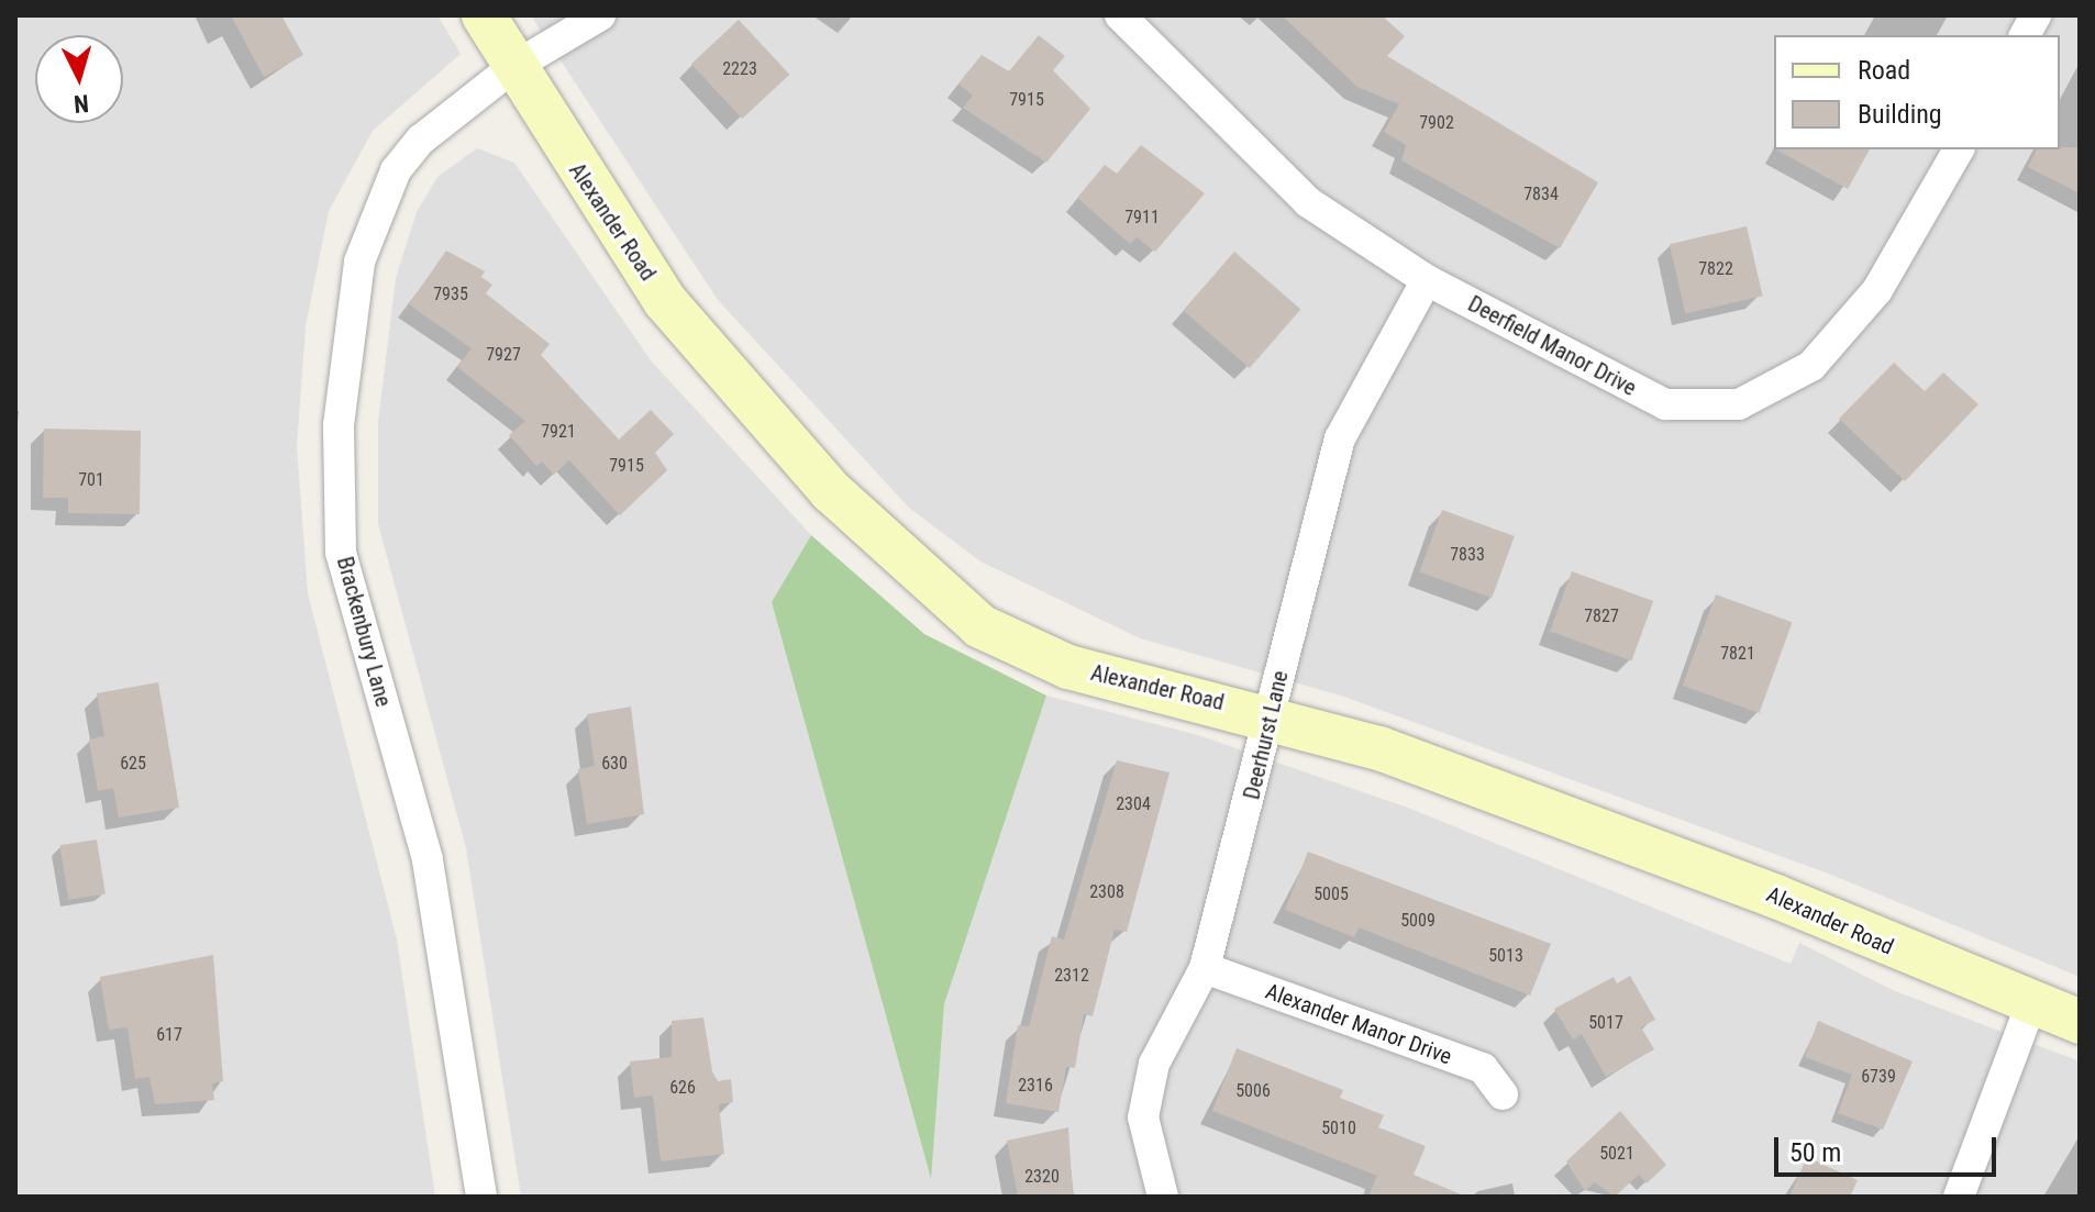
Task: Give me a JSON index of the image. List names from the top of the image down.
{
  "streets": {
    "street": [
      "Alexander Road",
      "Deerfield Manor Drive",
      "Brackenbury Lane",
      "Deerhurst Lane",
      "Alexander Manor Drive"
    ]
  },
  "crossings": [
    ["Alexander Road", "Brackenbury Lane"],
    ["Alexander Road", "Deerhurst Lane"],
    ["Deerfield Manor Drive", "Deerhurst Lane"],
    ["Deerhurst Lane", "Alexander Manor Drive"]
  ],
  "house_numbers": [
    "2223",
    "7915",
    "7902",
    "7834",
    "7911",
    "7822",
    "7935",
    "7927",
    "7921",
    "7915",
    "701",
    "7833",
    "7827",
    "7821",
    "625",
    "630",
    "2304",
    "2308",
    "5005",
    "5009",
    "5013",
    "2312",
    "5017",
    "617",
    "6739",
    "2316",
    "626",
    "5006",
    "5010",
    "5021",
    "2320"
  ],
  "legend": ["Road", "Building"],
  "scale_bar": "50 m",
  "north": "bottom"
}
